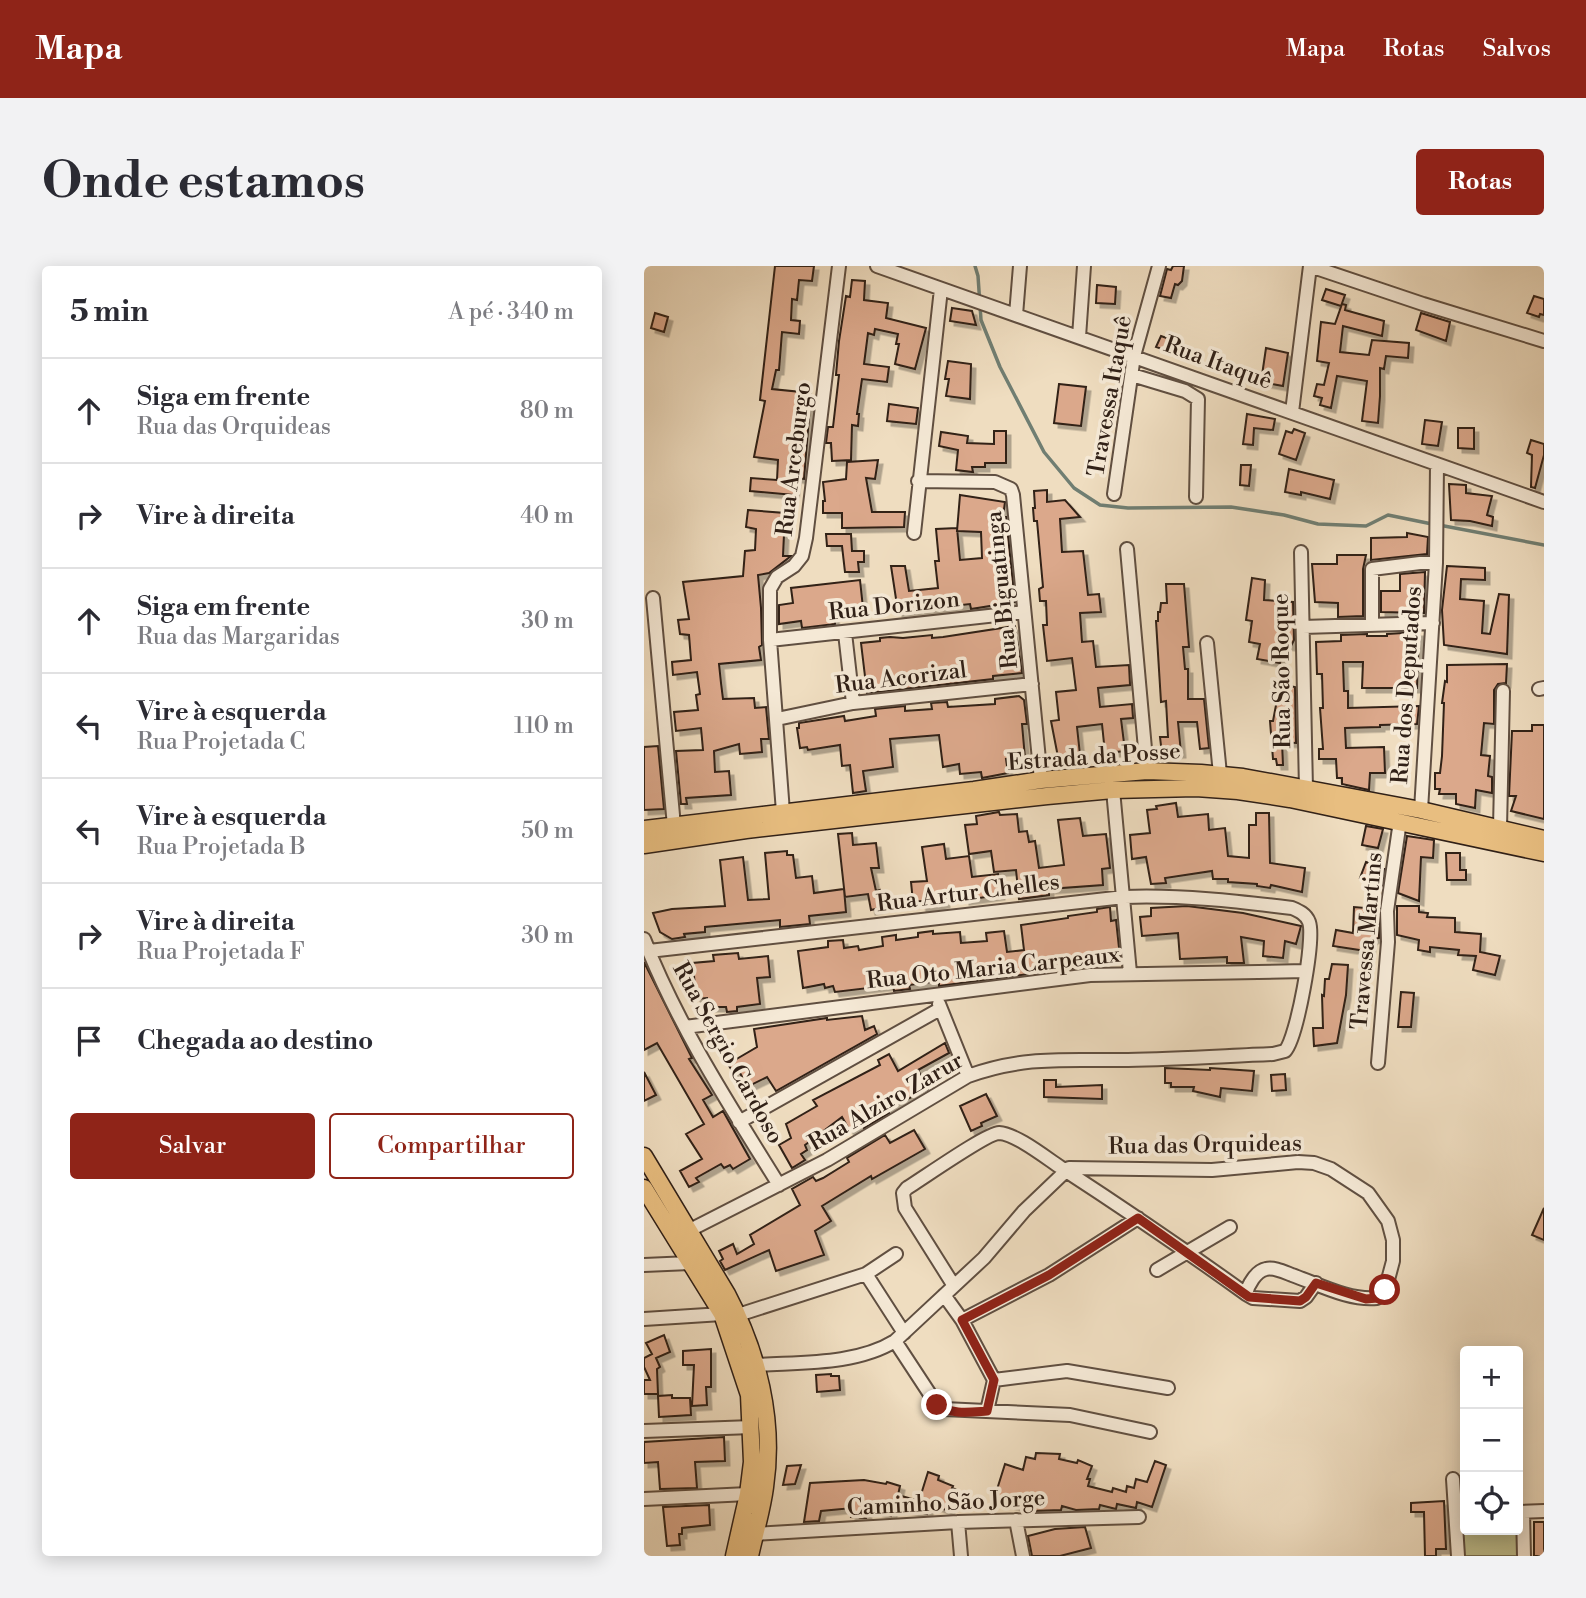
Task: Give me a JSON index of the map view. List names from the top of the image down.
{
  "streets": {
    "main road": ["Estrada da Posse"],
    "street": [
      "Rua Itaquê",
      "Travessa Itaquê",
      "Rua Arceburgo",
      "Rua Biguatinga",
      "Rua Dorizon",
      "Rua São Roque",
      "Rua Acorizal",
      "Rua dos Deputados",
      "Rua Artur Chelles",
      "Travessa Martins",
      "Rua Oto Maria Carpeaux",
      "Rua Sergio Cardoso",
      "Rua Alziro Zarur",
      "Rua das Orquideas",
      "Caminho São Jorge"
    ]
  },
  "crossings": [
    ["Rua Itaquê", "Travessa Itaquê"],
    ["Rua Itaquê", "Rua dos Deputados"],
    ["Rua Arceburgo", "Rua Dorizon"],
    ["Rua Arceburgo", "Rua Acorizal"],
    ["Rua Arceburgo", "Estrada da Posse"],
    ["Rua Biguatinga", "Rua Dorizon"],
    ["Rua Biguatinga", "Rua Acorizal"],
    ["Rua Biguatinga", "Estrada da Posse"],
    ["Rua São Roque", "Estrada da Posse"],
    ["Rua dos Deputados", "Estrada da Posse"],
    ["Estrada da Posse", "Travessa Martins"],
    ["Rua Artur Chelles", "Rua Oto Maria Carpeaux"],
    ["Rua Artur Chelles", "Rua Sergio Cardoso"],
    ["Rua Artur Chelles", "Rua Alziro Zarur"],
    ["Rua Oto Maria Carpeaux", "Rua Sergio Cardoso"],
    ["Rua Oto Maria Carpeaux", "Rua Alziro Zarur"],
    ["Rua Sergio Cardoso", "Rua Alziro Zarur"]
  ],
  "page": {
    "header": "Mapa",
    "nav": ["Mapa", "Rotas", "Salvos"],
    "buttons": [
      "Rotas",
      ["Salvar", "Compartilhar"]
    ],
    "title": "Onde estamos",
    "heading": ["5 min", "A pé · 340 m"],
    "list": [
      ["Siga em frente", "Rua das Orquideas", "80 m"],
      ["Vire à direita", "40 m"],
      ["Siga em frente", "Rua das Margaridas", "30 m"],
      ["Vire à esquerda", "Rua Projetada C", "110 m"],
      ["Vire à esquerda", "Rua Projetada B", "50 m"],
      ["Vire à direita", "Rua Projetada F", "30 m"],
      "Chegada ao destino"
    ],
    "map_buttons": ["+", "−"]
  }
}
